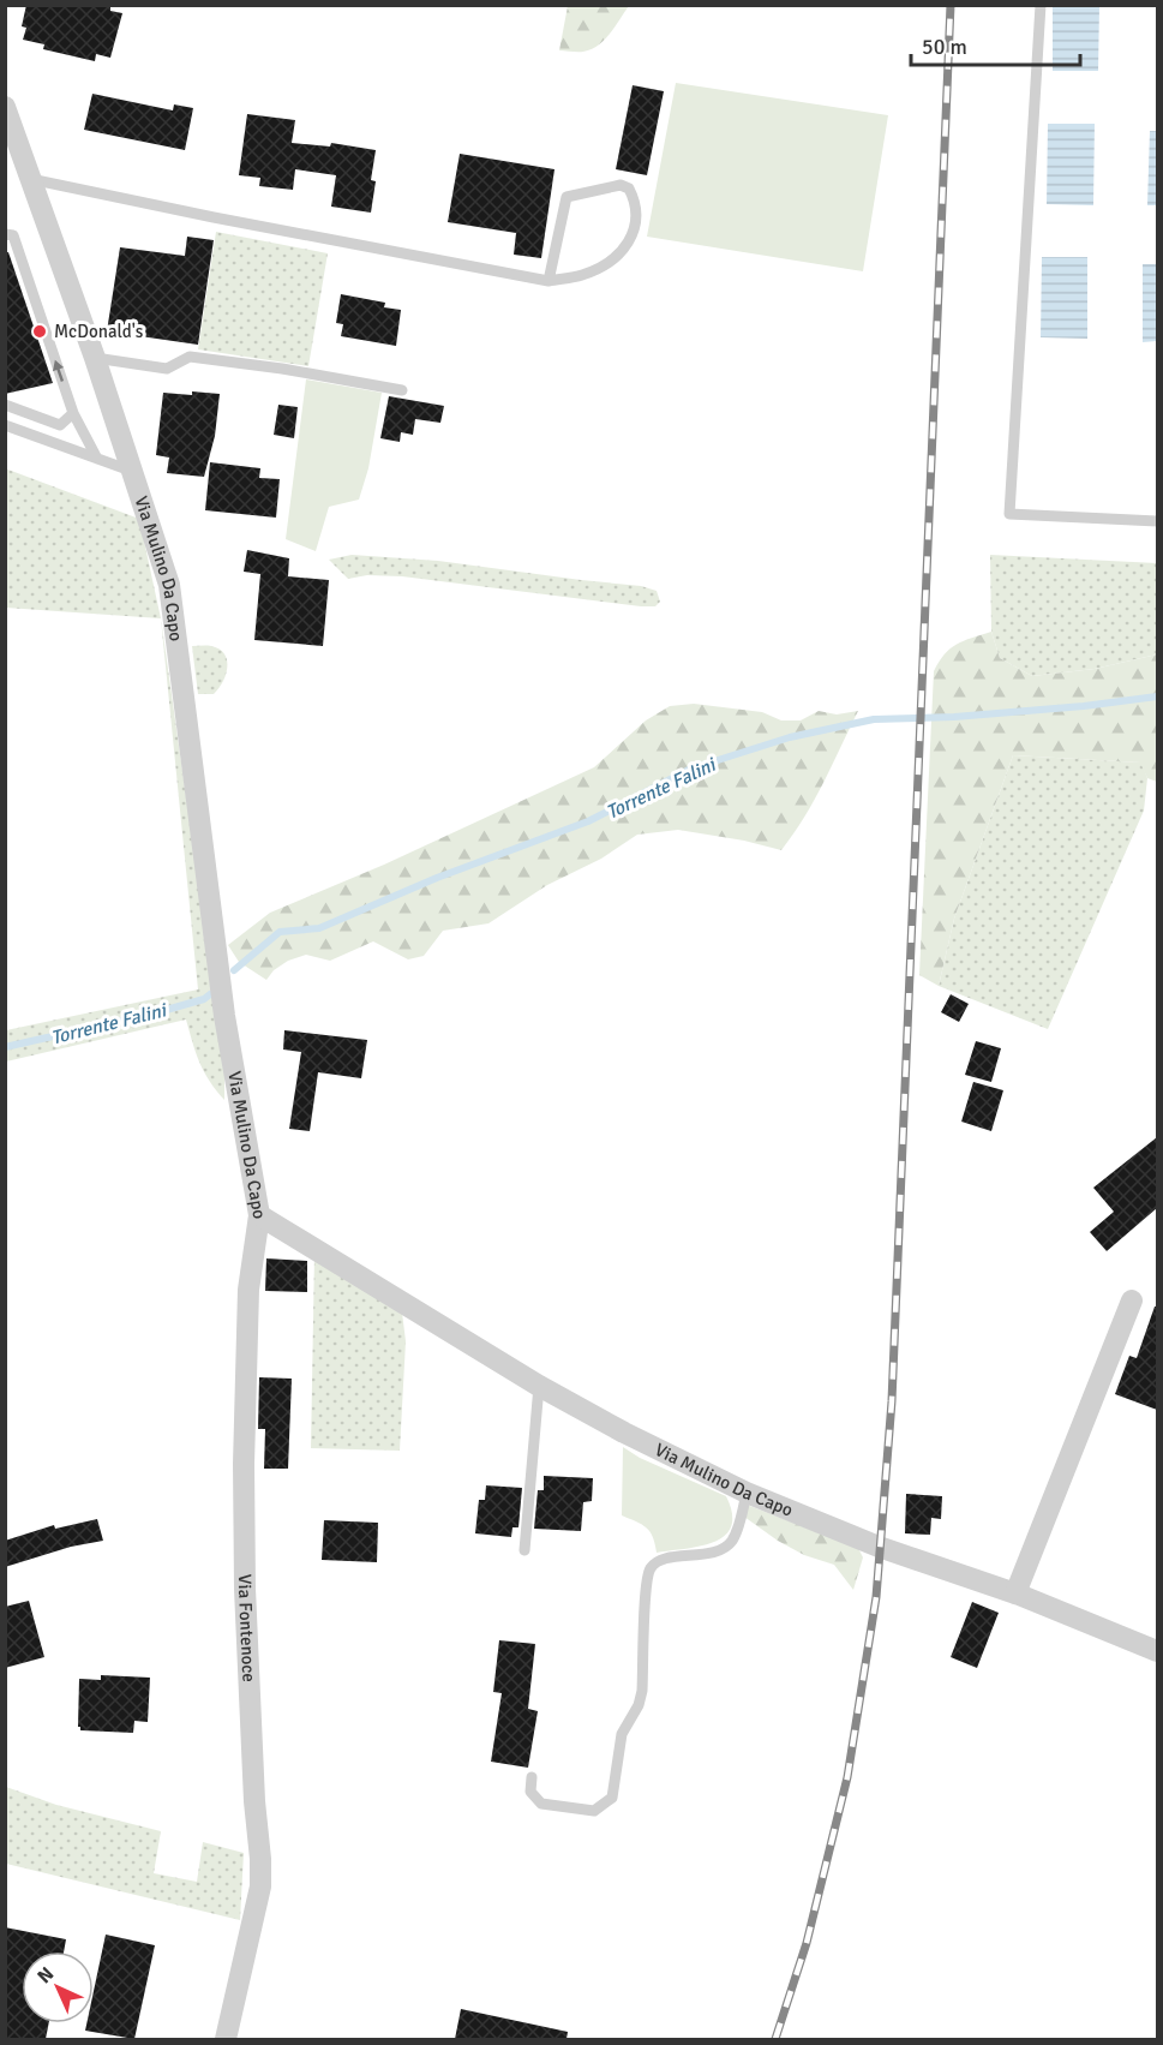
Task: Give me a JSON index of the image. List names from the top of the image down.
{
  "streets": {
    "street": ["Via Mulino Da Capo", "Via Fontenoce"]
  },
  "crossings": [
    ["Via Mulino Da Capo", "Via Fontenoce"]
  ],
  "water": ["Torrente Falini"],
  "places": ["McDonald's"],
  "scale_bar": "50 m",
  "north": "top left"
}
